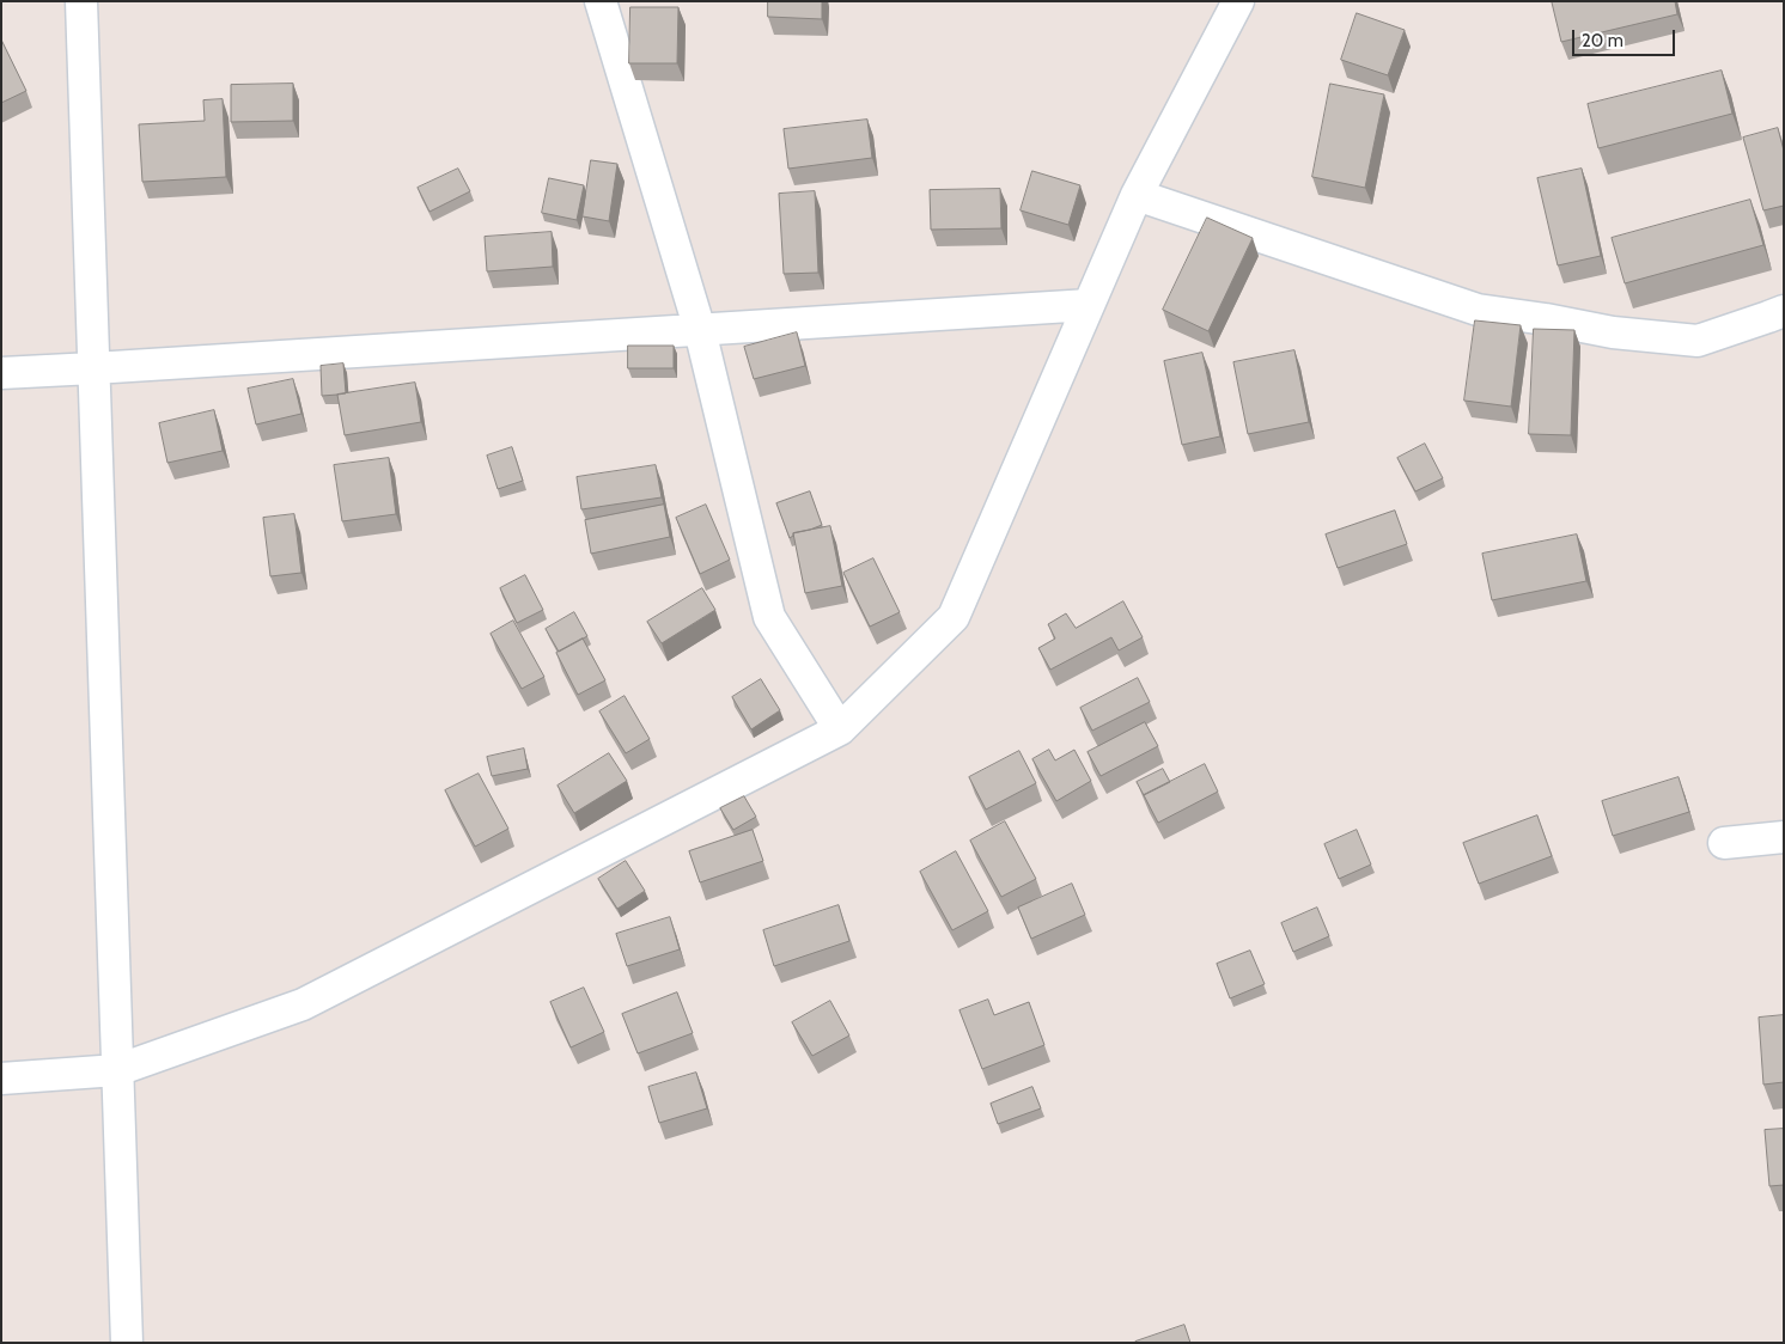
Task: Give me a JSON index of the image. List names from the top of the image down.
{
  "scale_bar": "20 m"
}
